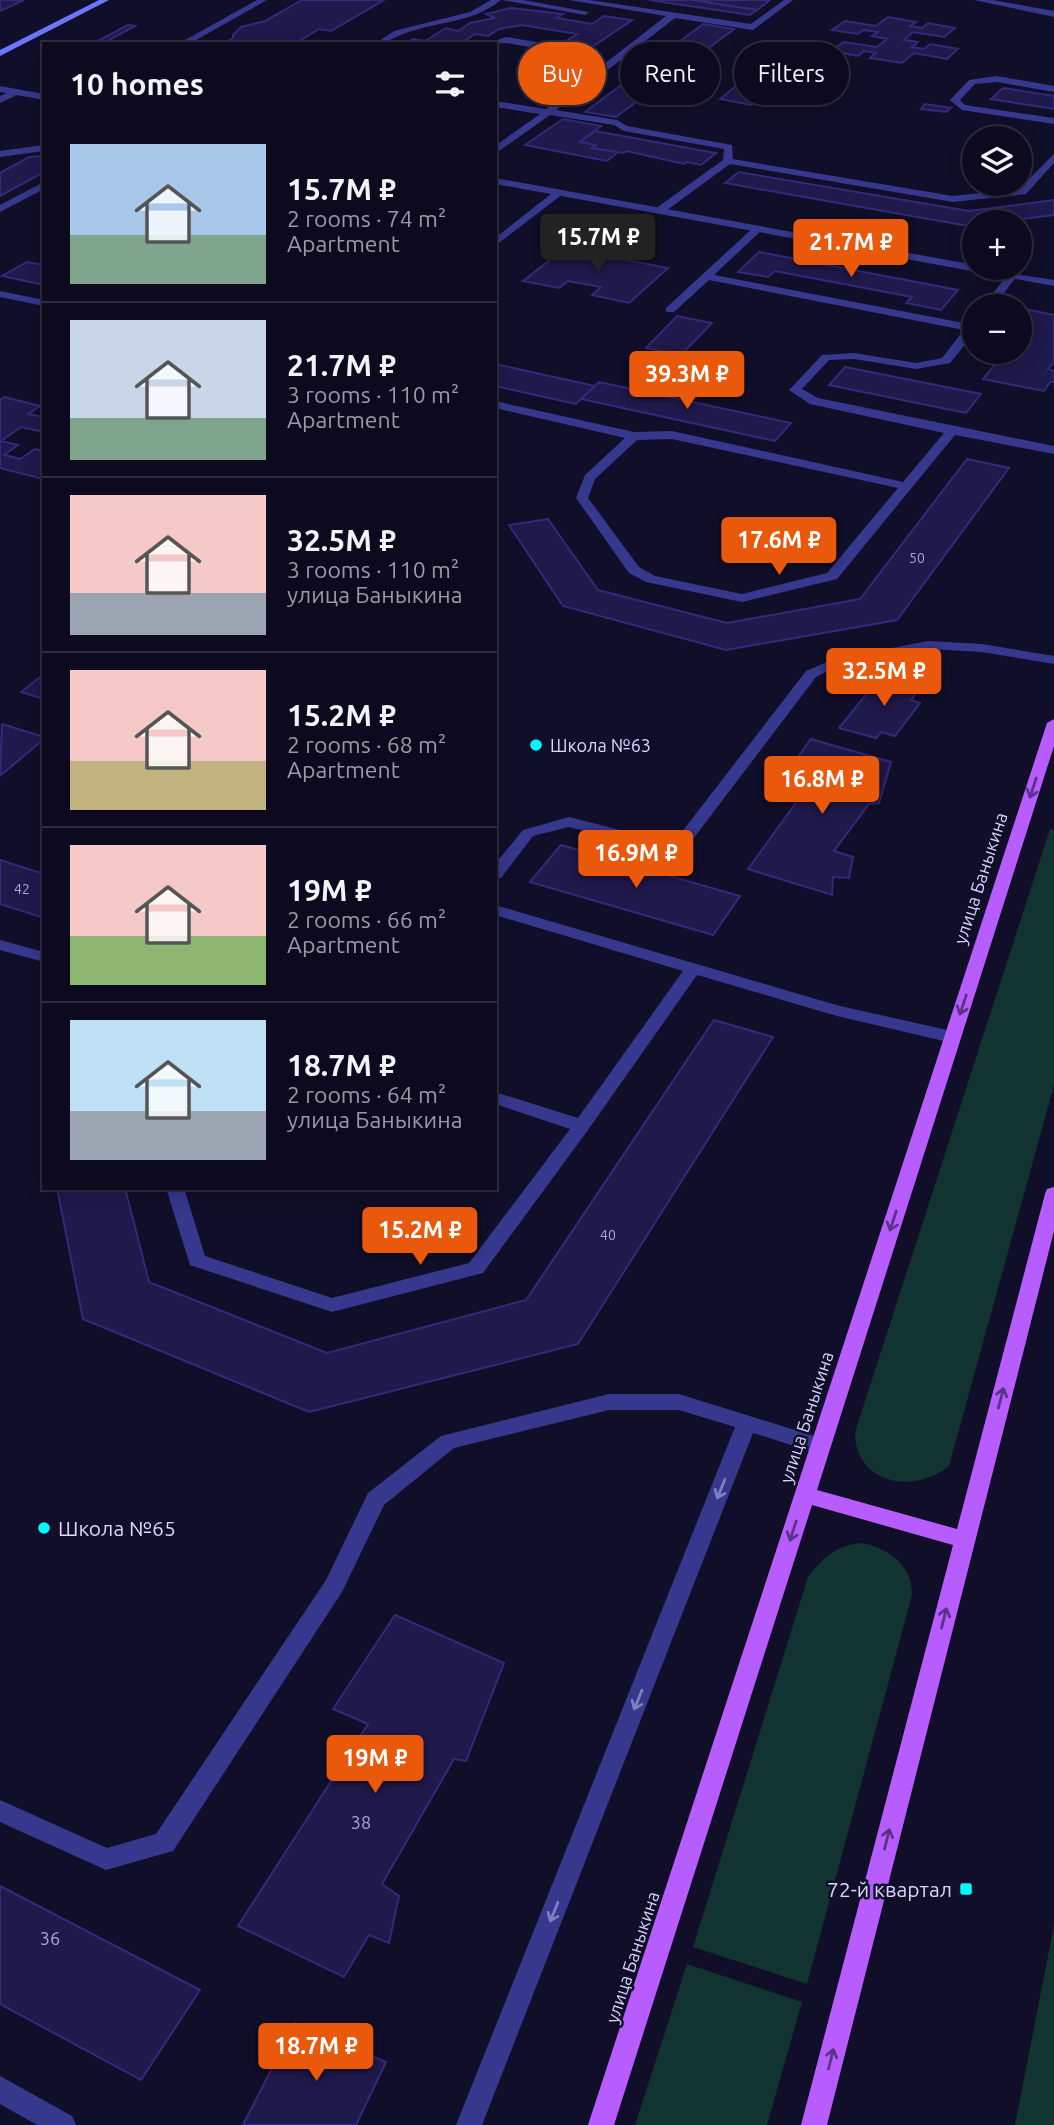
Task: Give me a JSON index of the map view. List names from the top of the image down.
{
  "streets": {
    "main road": ["улица Баныкина"]
  },
  "one_way": ["улица Баныкина"],
  "places": {
    "other": ["Школа №63", "Школа №65"],
    "transit": ["72-й квартал"]
  },
  "house_numbers": [
    "50",
    "42",
    "40",
    "38",
    "36"
  ],
  "page": {
    "chip": ["Buy", "Rent", "Filters"],
    "heading": "10 homes",
    "map_buttons": ["+", "−"],
    "list": [
      {
        "name": "15.7M ₽",
        "note": "2 rooms · 74 m² · Apartment"
      },
      {
        "name": "21.7M ₽",
        "note": "3 rooms · 110 m² · Apartment"
      },
      {
        "name": "32.5M ₽",
        "note": "3 rooms · 110 m² · улица Баныкина"
      },
      {
        "name": "15.2M ₽",
        "note": "2 rooms · 68 m² · Apartment"
      },
      {
        "name": "19M ₽",
        "note": "2 rooms · 66 m² · Apartment"
      },
      {
        "name": "18.7M ₽",
        "note": "2 rooms · 64 m² · улица Баныкина"
      }
    ],
    "price": [
      "15.7M ₽",
      "21.7M ₽",
      "39.3M ₽",
      "17.6M ₽",
      "32.5M ₽",
      "16.8M ₽",
      "16.9M ₽",
      "15.2M ₽",
      "19M ₽",
      "18.7M ₽"
    ]
  }
}
